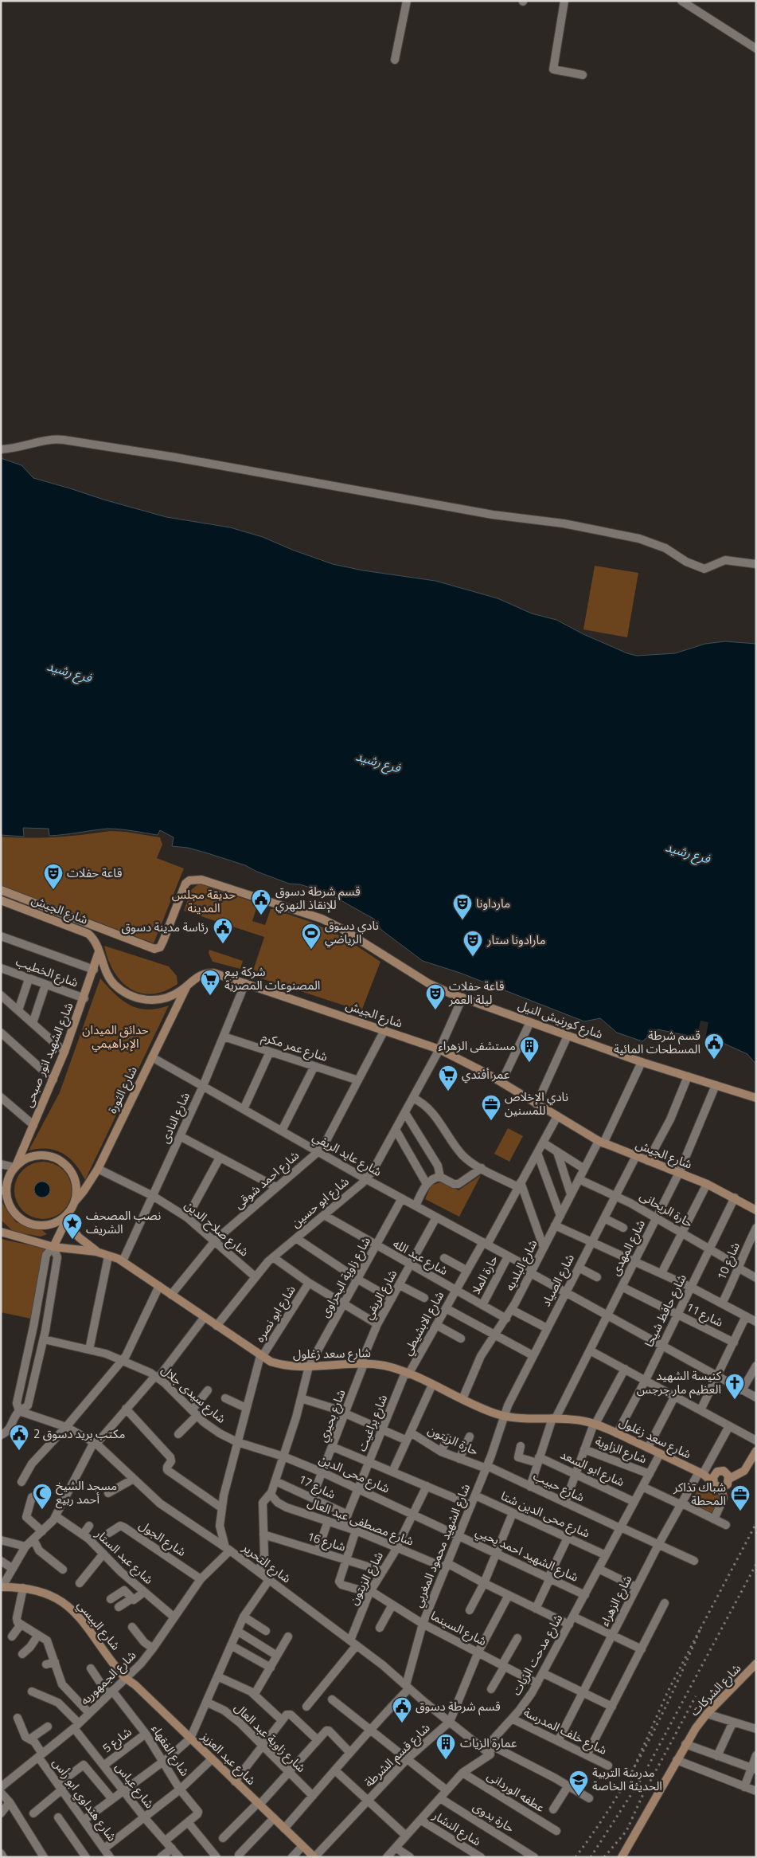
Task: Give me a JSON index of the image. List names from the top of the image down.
{
  "streets": {
    "street": [
      "شارع الجيش",
      "شارع الخطيب",
      "شارع كورنيش النيل",
      "شارع عمر مكرم",
      "شارع الشهيد انور صبحى",
      "شارع الثورة",
      "شارع النادى",
      "شارع عايد الريفي",
      "شارع احمد شوقى",
      "شارع ابو حسين",
      "حارة الريحانى",
      "شارع صلاح الدين",
      "شارع المهدى",
      "شارع عبد الله",
      "شارع 10",
      "شارع البلديه",
      "حارة الملا",
      "شارع زاوية البحراوى",
      "شارع الصياد",
      "شارع الريفي",
      "شارع حافظ شيحا",
      "شارع ابو نصره",
      "شارع 11",
      "شارع الابشيطي",
      "شارع سعد زغلول",
      "شارع سيدى جلال",
      "شارع بحيري",
      "شارع براغيت",
      "حارة الزيتون",
      "شارع الزاوية",
      "شارع ابو السعد",
      "شارع محى الدين",
      "شارع 17",
      "شارع حبيب",
      "شارع محى الدين شتا",
      "شارع مصطفى عبد العال",
      "شارع الجول",
      "شارع 16",
      "شارع الشهيد محمود المغربي",
      "شارع الشهيد احمد يحيي",
      "شارع عبد الستار",
      "شارع التحرير",
      "شارع الزيتون",
      "شارع الزهراء",
      "شارع البيسي",
      "شارع السينما",
      "شارع مدحت الزيات",
      "شارع الجمهوريه",
      "شارع الشركات",
      "شارع خلف المدرسة",
      "شارع زاوية عبد العال",
      "شارع 5",
      "شارع الفقهاء",
      "شارع قسم الشرطة",
      "شارع عبد العزيز",
      "شارع عباس",
      "عطفه الوردانى",
      "شارع هنداوي ابو رأس",
      "حارة بدوى",
      "شارع النشار"
    ]
  },
  "crossings": [
    ["شارع الجيش", "شارع كورنيش النيل"],
    ["شارع الجيش", "شارع الشهيد انور صبحى"],
    ["شارع الجيش", "شارع الثورة"],
    ["شارع الجيش", "شارع النادى"],
    ["شارع الجيش", "شارع احمد شوقى"],
    ["شارع الجيش", "شارع ابو حسين"],
    ["شارع الجيش", "شارع المهدى"],
    ["شارع الجيش", "شارع البلديه"],
    ["شارع الجيش", "شارع الصياد"],
    ["شارع الجيش", "شارع حافظ شيحا"],
    ["شارع الجيش", "شارع الابشيطي"],
    ["شارع الخطيب", "شارع الشهيد انور صبحى"],
    ["شارع كورنيش النيل", "شارع ابو حسين"],
    ["شارع كورنيش النيل", "شارع المهدى"],
    ["شارع كورنيش النيل", "شارع البلديه"],
    ["شارع عمر مكرم", "شارع النادى"],
    ["شارع عمر مكرم", "شارع احمد شوقى"],
    ["شارع الشهيد انور صبحى", "شارع الثورة"],
    ["شارع الثورة", "شارع عايد الريفي"],
    ["شارع الثورة", "شارع صلاح الدين"],
    ["شارع النادى", "شارع عايد الريفي"],
    ["شارع النادى", "شارع صلاح الدين"],
    ["شارع النادى", "شارع سعد زغلول"],
    ["شارع عايد الريفي", "شارع احمد شوقى"],
    ["شارع عايد الريفي", "شارع ابو حسين"],
    ["شارع عايد الريفي", "شارع المهدى"],
    ["شارع عايد الريفي", "شارع البلديه"],
    ["شارع عايد الريفي", "حارة الملا"],
    ["شارع عايد الريفي", "شارع زاوية البحراوى"],
    ["شارع عايد الريفي", "شارع الصياد"],
    ["شارع عايد الريفي", "شارع الريفي"],
    ["شارع عايد الريفي", "شارع حافظ شيحا"],
    ["شارع عايد الريفي", "شارع الابشيطي"],
    ["شارع احمد شوقى", "شارع صلاح الدين"],
    ["شارع احمد شوقى", "شارع سعد زغلول"],
    ["شارع ابو حسين", "شارع صلاح الدين"],
    ["شارع ابو حسين", "شارع عبد الله"],
    ["شارع ابو حسين", "شارع سعد زغلول"],
    ["حارة الريحانى", "شارع المهدى"],
    ["حارة الريحانى", "شارع 10"],
    ["حارة الريحانى", "شارع البلديه"],
    ["حارة الريحانى", "شارع الصياد"],
    ["حارة الريحانى", "شارع حافظ شيحا"],
    ["شارع المهدى", "شارع 11"],
    ["شارع المهدى", "شارع سعد زغلول"],
    ["شارع المهدى", "شارع ابو السعد"],
    ["شارع المهدى", "شارع حبيب"],
    ["شارع عبد الله", "شارع البلديه"],
    ["شارع عبد الله", "حارة الملا"],
    ["شارع عبد الله", "شارع زاوية البحراوى"],
    ["شارع عبد الله", "شارع الريفي"],
    ["شارع عبد الله", "شارع الابشيطي"],
    ["شارع البلديه", "شارع سعد زغلول"],
    ["شارع زاوية البحراوى", "شارع سعد زغلول"],
    ["شارع زاوية البحراوى", "شارع محى الدين"],
    ["شارع زاوية البحراوى", "شارع 17"],
    ["شارع زاوية البحراوى", "شارع مصطفى عبد العال"],
    ["شارع زاوية البحراوى", "شارع 16"],
    ["شارع زاوية البحراوى", "شارع التحرير"],
    ["شارع الصياد", "شارع سعد زغلول"],
    ["شارع الصياد", "شارع الشهيد محمود المغربي"],
    ["شارع الريفي", "شارع سعد زغلول"],
    ["شارع الريفي", "شارع بحيري"],
    ["شارع حافظ شيحا", "شارع 11"],
    ["شارع حافظ شيحا", "شارع سعد زغلول"],
    ["شارع ابو نصره", "شارع سعد زغلول"],
    ["شارع ابو نصره", "شارع سيدى جلال"],
    ["شارع ابو نصره", "شارع محى الدين"],
    ["شارع ابو نصره", "شارع التحرير"],
    ["شارع ابو نصره", "شارع الجمهوريه"],
    ["شارع الابشيطي", "شارع سعد زغلول"],
    ["شارع الابشيطي", "شارع براغيت"],
    ["شارع سعد زغلول", "شارع بحيري"],
    ["شارع سعد زغلول", "شارع براغيت"],
    ["شارع سعد زغلول", "شارع الزاوية"],
    ["شارع سعد زغلول", "شارع الشهيد محمود المغربي"],
    ["شارع سعد زغلول", "شارع الزهراء"],
    ["شارع سعد زغلول", "شارع مدحت الزيات"],
    ["شارع سيدى جلال", "شارع محى الدين"],
    ["شارع بحيري", "شارع محى الدين"],
    ["شارع بحيري", "شارع 17"],
    ["شارع براغيت", "شارع محى الدين"],
    ["شارع براغيت", "شارع 17"],
    ["شارع براغيت", "شارع مصطفى عبد العال"],
    ["حارة الزيتون", "شارع حبيب"],
    ["حارة الزيتون", "شارع الشهيد محمود المغربي"],
    ["شارع الزاوية", "شارع ابو السعد"],
    ["شارع الزاوية", "شارع حبيب"],
    ["شارع الزاوية", "شارع مدحت الزيات"],
    ["شارع ابو السعد", "شارع مدحت الزيات"],
    ["شارع محى الدين", "شارع الشهيد محمود المغربي"],
    ["شارع محى الدين", "شارع الشهيد احمد يحيي"],
    ["شارع محى الدين", "شارع الزيتون"],
    ["شارع حبيب", "شارع الشهيد محمود المغربي"],
    ["شارع حبيب", "شارع الزهراء"],
    ["شارع حبيب", "شارع مدحت الزيات"],
    ["شارع محى الدين شتا", "شارع الشهيد محمود المغربي"],
    ["شارع محى الدين شتا", "شارع مدحت الزيات"],
    ["شارع مصطفى عبد العال", "شارع الشهيد محمود المغربي"],
    ["شارع مصطفى عبد العال", "شارع الزيتون"],
    ["شارع مصطفى عبد العال", "شارع مدحت الزيات"],
    ["شارع مصطفى عبد العال", "شارع قسم الشرطة"],
    ["شارع الجول", "شارع الجمهوريه"],
    ["شارع 16", "شارع الزيتون"],
    ["شارع 16", "شارع السينما"],
    ["شارع الشهيد محمود المغربي", "شارع الشهيد احمد يحيي"],
    ["شارع الشهيد محمود المغربي", "شارع التحرير"],
    ["شارع الشهيد محمود المغربي", "شارع السينما"],
    ["شارع الشهيد محمود المغربي", "شارع زاوية عبد العال"],
    ["شارع الشهيد محمود المغربي", "شارع عبد العزيز"],
    ["شارع الشهيد احمد يحيي", "شارع مدحت الزيات"],
    ["شارع عبد الستار", "شارع الجمهوريه"],
    ["شارع التحرير", "شارع الزيتون"],
    ["شارع التحرير", "شارع الجمهوريه"],
    ["شارع التحرير", "شارع قسم الشرطة"],
    ["شارع الزيتون", "شارع السينما"],
    ["شارع الزهراء", "شارع خلف المدرسة"],
    ["شارع البيسي", "شارع الجمهوريه"],
    ["شارع البيسي", "شارع عبد العزيز"],
    ["شارع السينما", "شارع مدحت الزيات"],
    ["شارع السينما", "شارع قسم الشرطة"],
    ["شارع مدحت الزيات", "شارع خلف المدرسة"],
    ["شارع الجمهوريه", "شارع الفقهاء"],
    ["شارع الجمهوريه", "شارع عبد العزيز"],
    ["شارع الجمهوريه", "شارع عباس"],
    ["شارع الجمهوريه", "شارع هنداوي ابو رأس"],
    ["شارع 5", "شارع الفقهاء"],
    ["شارع 5", "شارع عباس"],
    ["شارع الفقهاء", "شارع عباس"],
    ["شارع قسم الشرطة", "شارع عبد العزيز"]
  ],
  "water": ["فرع رشيد"],
  "parks": ["حديقة مجلس المدينة", "حدائق الميدان الإبراهيمي"],
  "places": {
    "theatre": [
      "قاعة حفلات",
      "مارداونا",
      "مارادونا ستار",
      "قاعة حفلات ليلة العمر"
    ],
    "public building": [
      "قسم شرطة دسوق للإنقاذ النهري",
      "رئاسة مدينة دسوق",
      "قسم شرطة المسطحات المائية",
      "مكتب بريد دسوق 2",
      "قسم شرطة دسوق"
    ],
    "sports": ["نادي دسوق الرياضي"],
    "supermarket": ["شركة بيع المصنوعات المصرية", "عمر أفندي"],
    "building": ["مستشفى الزهراء", "عمارة الزيات"],
    "office": ["نادي الإخلاص للمسنين", "شباك تذاكر المحطة"],
    "place": ["نصب المصحف الشريف"],
    "church": ["كنيسة الشهيد العظيم مار جرجس"],
    "mosque": ["مسجد الشيخ أحمد ربيع"],
    "school or university": ["مدرسة التربية الحديثة الخاصة"]
  }
}
